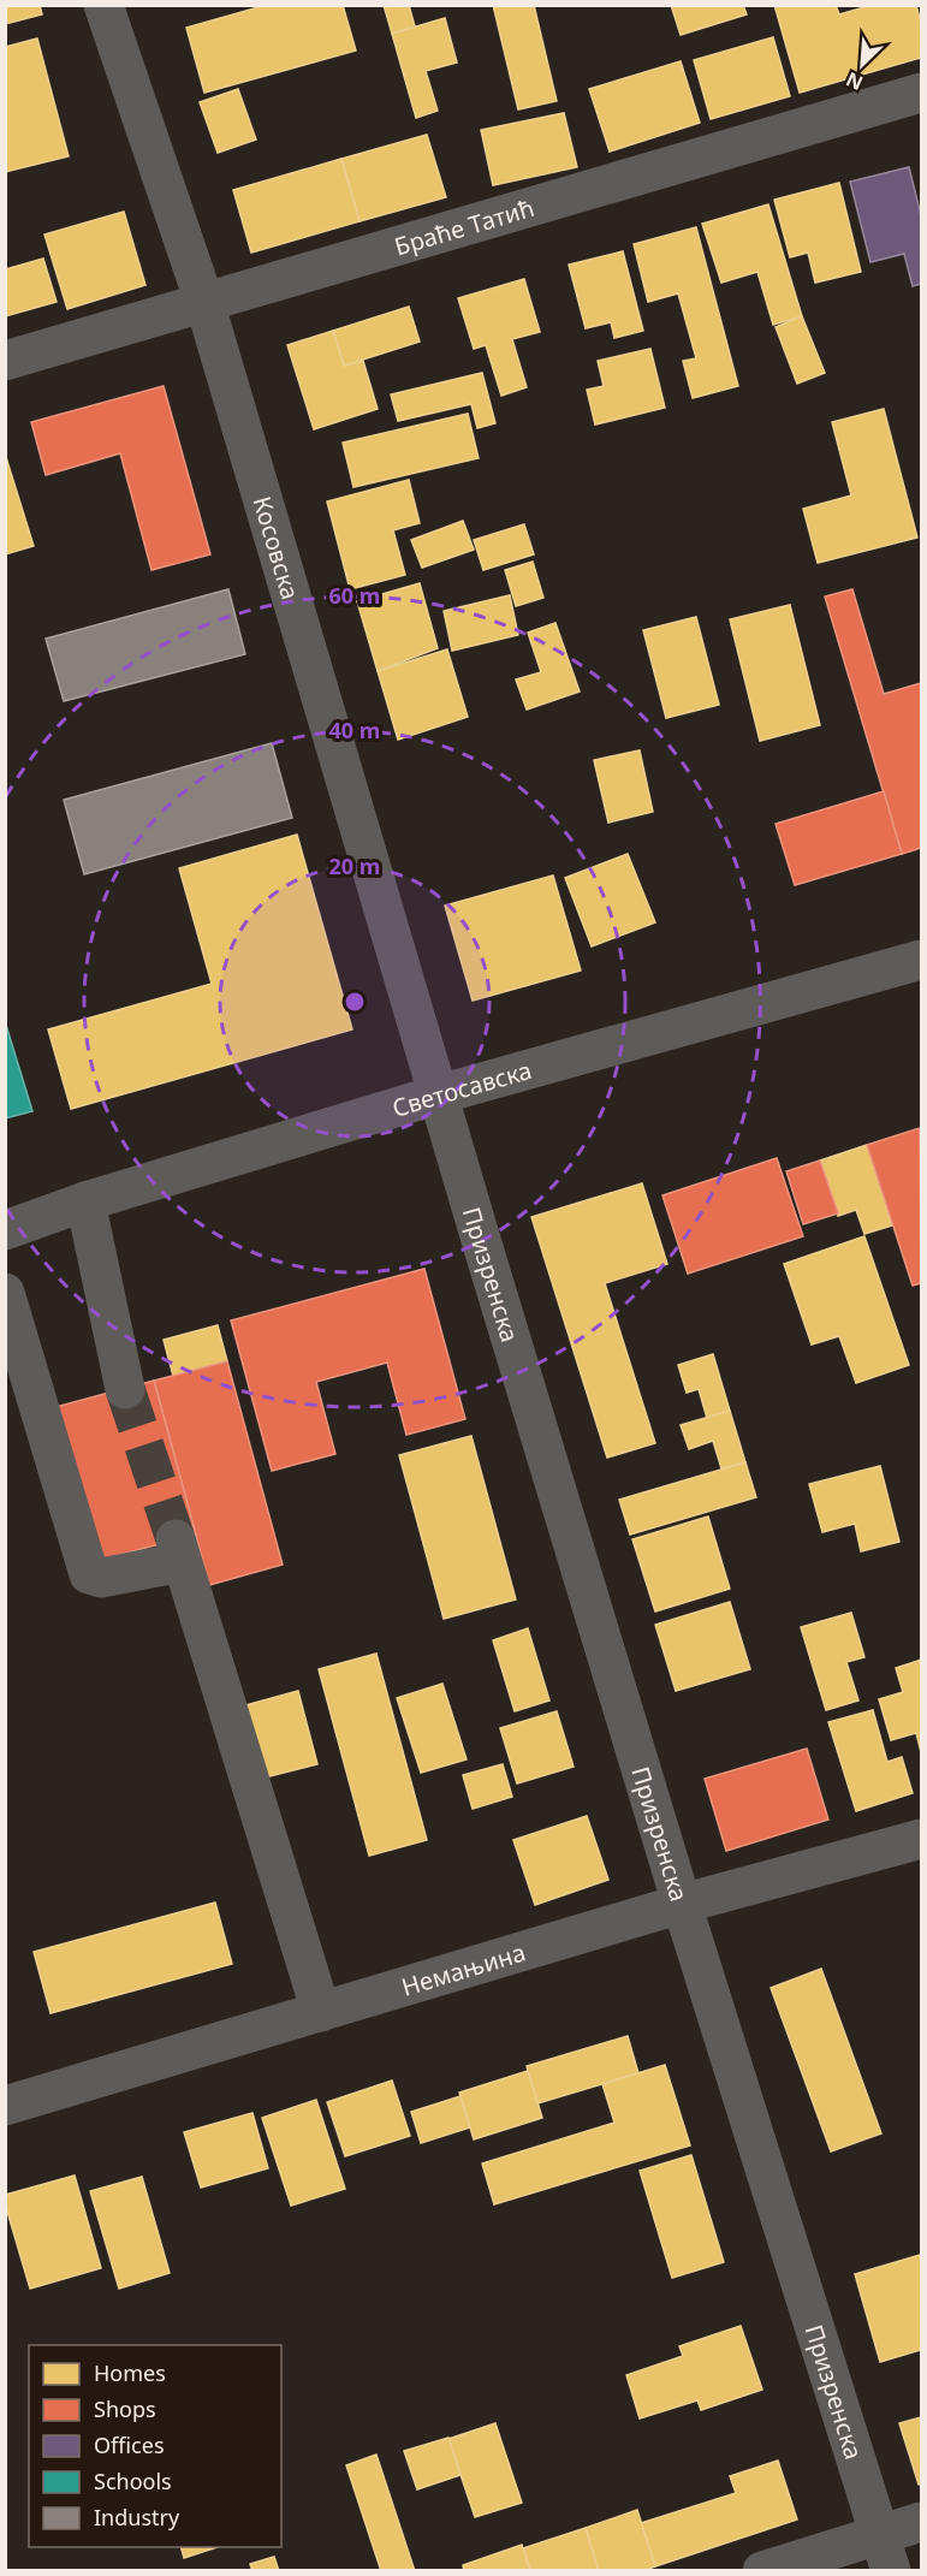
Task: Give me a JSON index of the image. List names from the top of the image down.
{
  "streets": {
    "street": [
      "Браће Татић",
      "Косовска",
      "Светосавска",
      "Призренска",
      "Немањина"
    ]
  },
  "crossings": [
    ["Браће Татић", "Косовска"],
    ["Косовска", "Светосавска"],
    ["Косовска", "Призренска"],
    ["Светосавска", "Призренска"],
    ["Призренска", "Немањина"]
  ],
  "legend": [
    "Homes",
    "Shops",
    "Offices",
    "Schools",
    "Industry"
  ],
  "north": "bottom left",
  "rings": ["60 m", "40 m", "20 m"]
}
